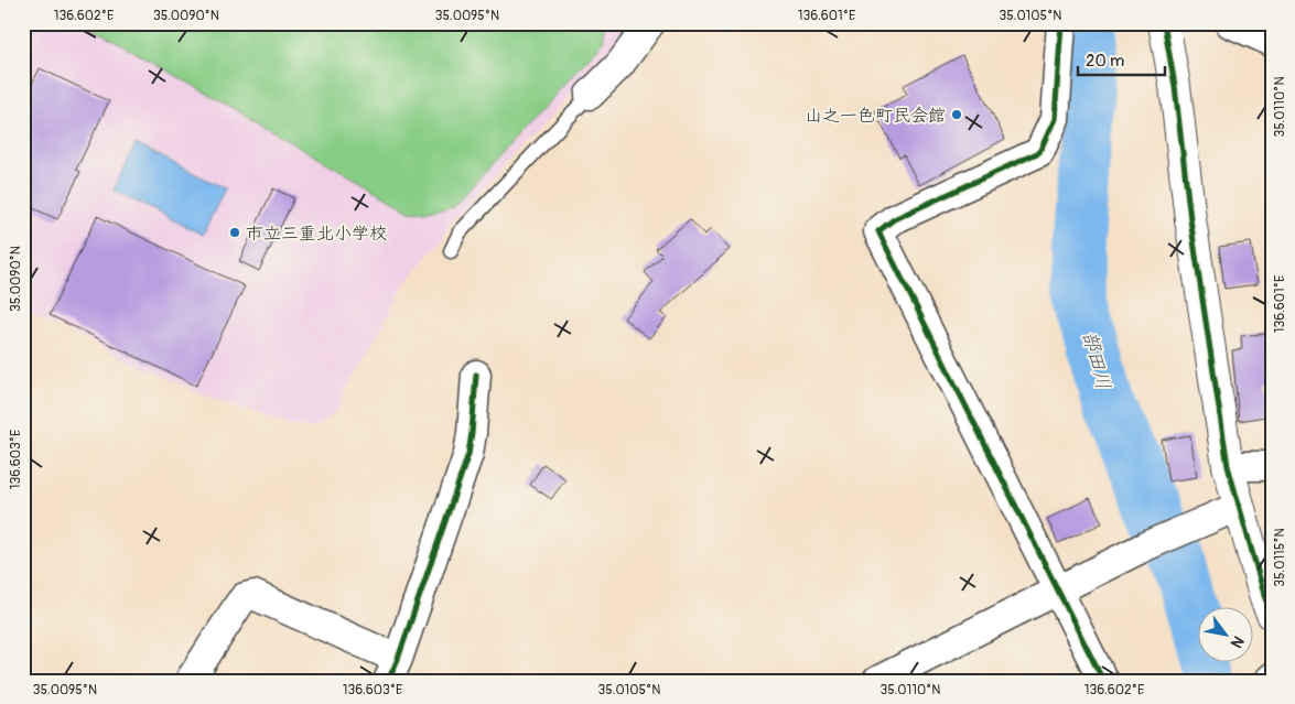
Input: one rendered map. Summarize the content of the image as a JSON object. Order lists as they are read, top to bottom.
{
  "water": ["部田川"],
  "places": ["山之一色町民会館", "市立三重北小学校"],
  "scale_bar": "20 m",
  "north": "bottom right",
  "coordinates": [
    "136.602°E",
    "35.0090°N",
    "35.0095°N",
    "136.601°E",
    "35.0105°N",
    "35.0110°N",
    "136.603°E",
    "35.0115°N"
  ]
}
